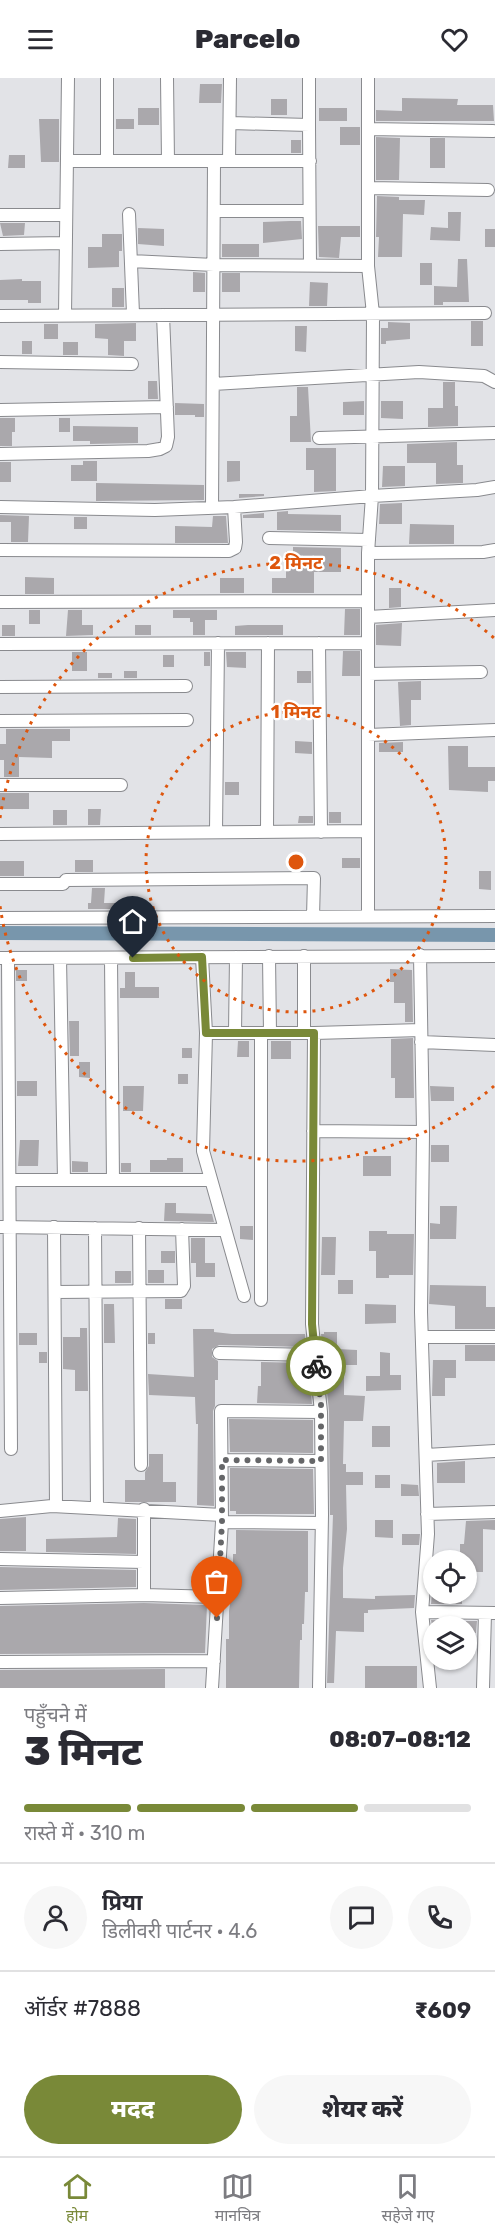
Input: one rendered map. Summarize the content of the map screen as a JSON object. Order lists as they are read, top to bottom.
{
  "page": {
    "header": "Parcelo",
    "heading": ["3 मिनट", "पहुँचने में", "08:07–08:12"],
    "panel": [
      "प्रिया",
      "डिलीवरी पार्टनर · 4.6",
      "ऑर्डर #7888",
      "₹609"
    ],
    "bar": "रास्ते में · 310 m",
    "buttons": ["मदद", "शेयर करें"],
    "tabs": ["होम", "मानचित्र", "सहेजे गए"]
  },
  "rings": ["2 मिनट", "1 मिनट"]
}
